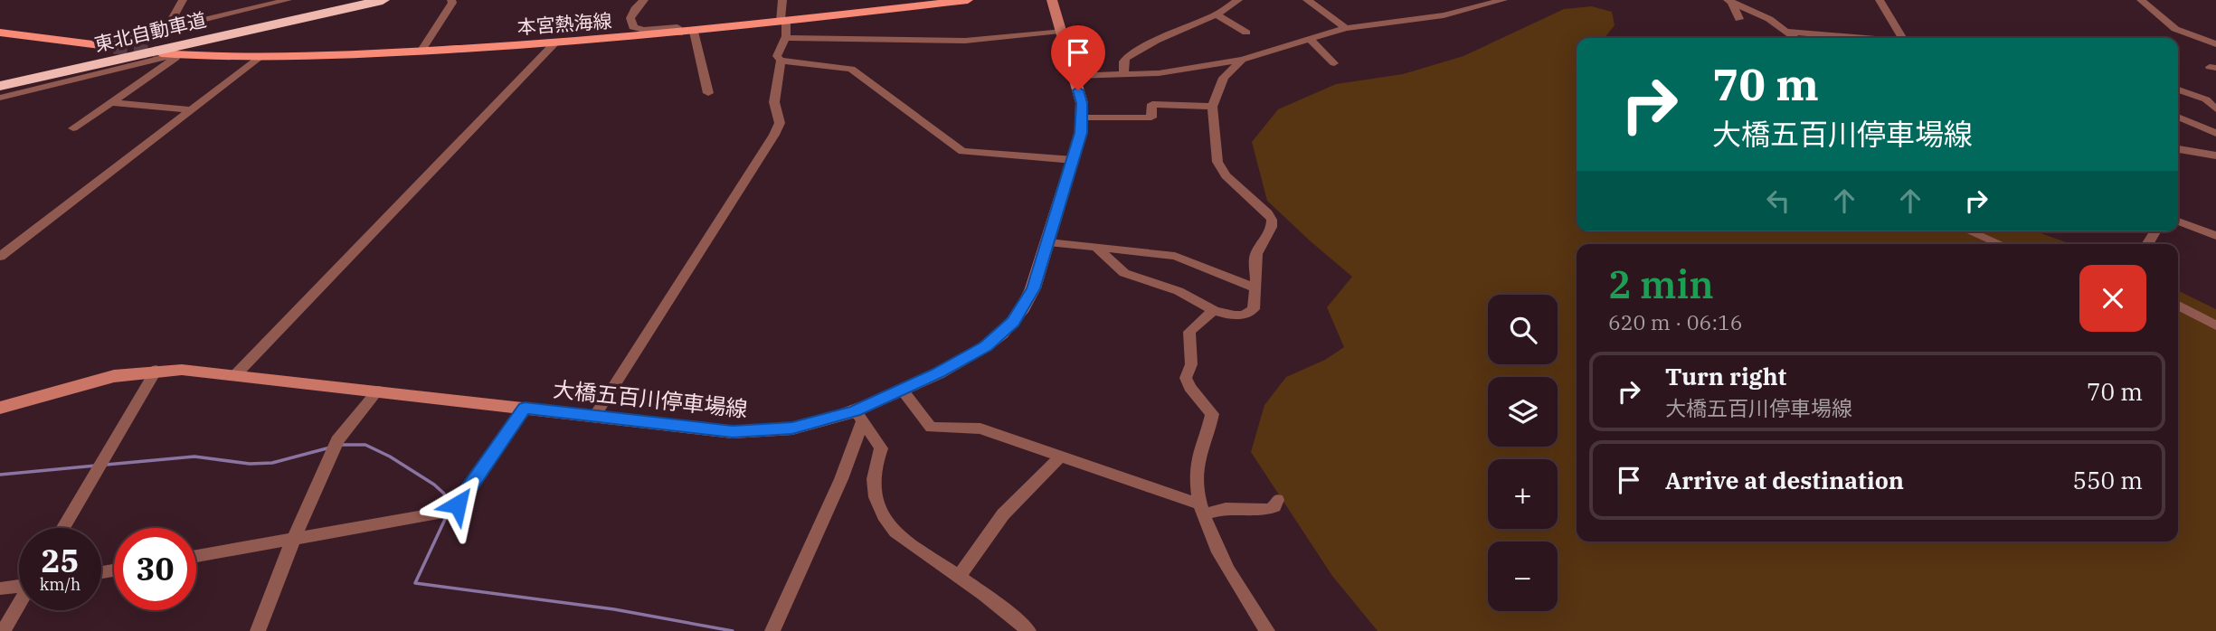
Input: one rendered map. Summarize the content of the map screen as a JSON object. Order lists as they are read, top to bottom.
{
  "streets": {
    "highway": ["東北自動車道"],
    "main road": ["本宮熱海線", "大橋五百川停車場線"]
  },
  "page": {
    "turn": ["70 m", "大橋五百川停車場線"],
    "heading": ["2 min", "620 m · 06:16"],
    "map_buttons": ["+", "−"],
    "list": [
      {
        "name": "Turn right",
        "note": "大橋五百川停車場線",
        "value": "70 m"
      },
      {
        "name": "Arrive at destination",
        "value": "550 m"
      }
    ],
    "speed": "25 km/h",
    "limit": "30"
  }
}
